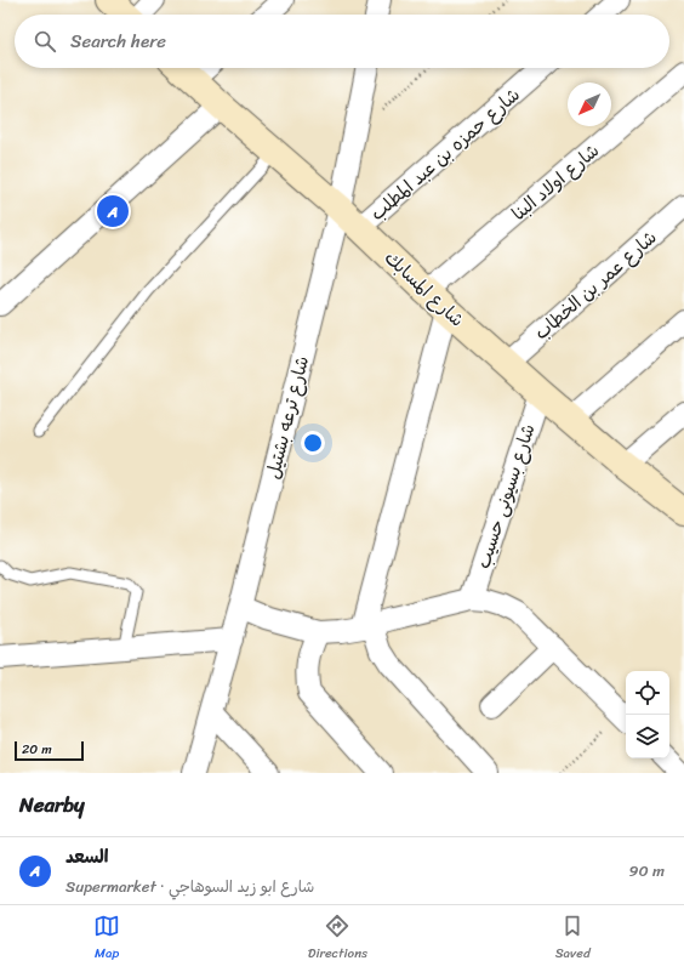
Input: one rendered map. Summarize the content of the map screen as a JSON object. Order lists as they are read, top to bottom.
{
  "streets": {
    "street": [
      "شارع حمزه بن عبد المطلب",
      "شارع اولاد البنا",
      "شارع عمر بن الخطاب",
      "شارع المسابك",
      "شارع ترعه بشتيل",
      "شارع بسيونى حسيب"
    ]
  },
  "crossings": [
    ["شارع حمزه بن عبد المطلب", "شارع المسابك"],
    ["شارع اولاد البنا", "شارع المسابك"],
    ["شارع عمر بن الخطاب", "شارع المسابك"],
    ["شارع المسابك", "شارع ترعه بشتيل"],
    ["شارع المسابك", "شارع بسيونى حسيب"]
  ],
  "scale_bar": "20 m",
  "north": "bottom left",
  "page": {
    "search": "Search here",
    "pins": "A",
    "scale": "20 m",
    "heading": "Nearby",
    "list": [
      {
        "mark": "A",
        "name": "السعد",
        "note": "Supermarket · شارع ابو زيد السوهاجي",
        "value": "90 m"
      }
    ],
    "nav": ["Map", "Directions", "Saved"]
  }
}
